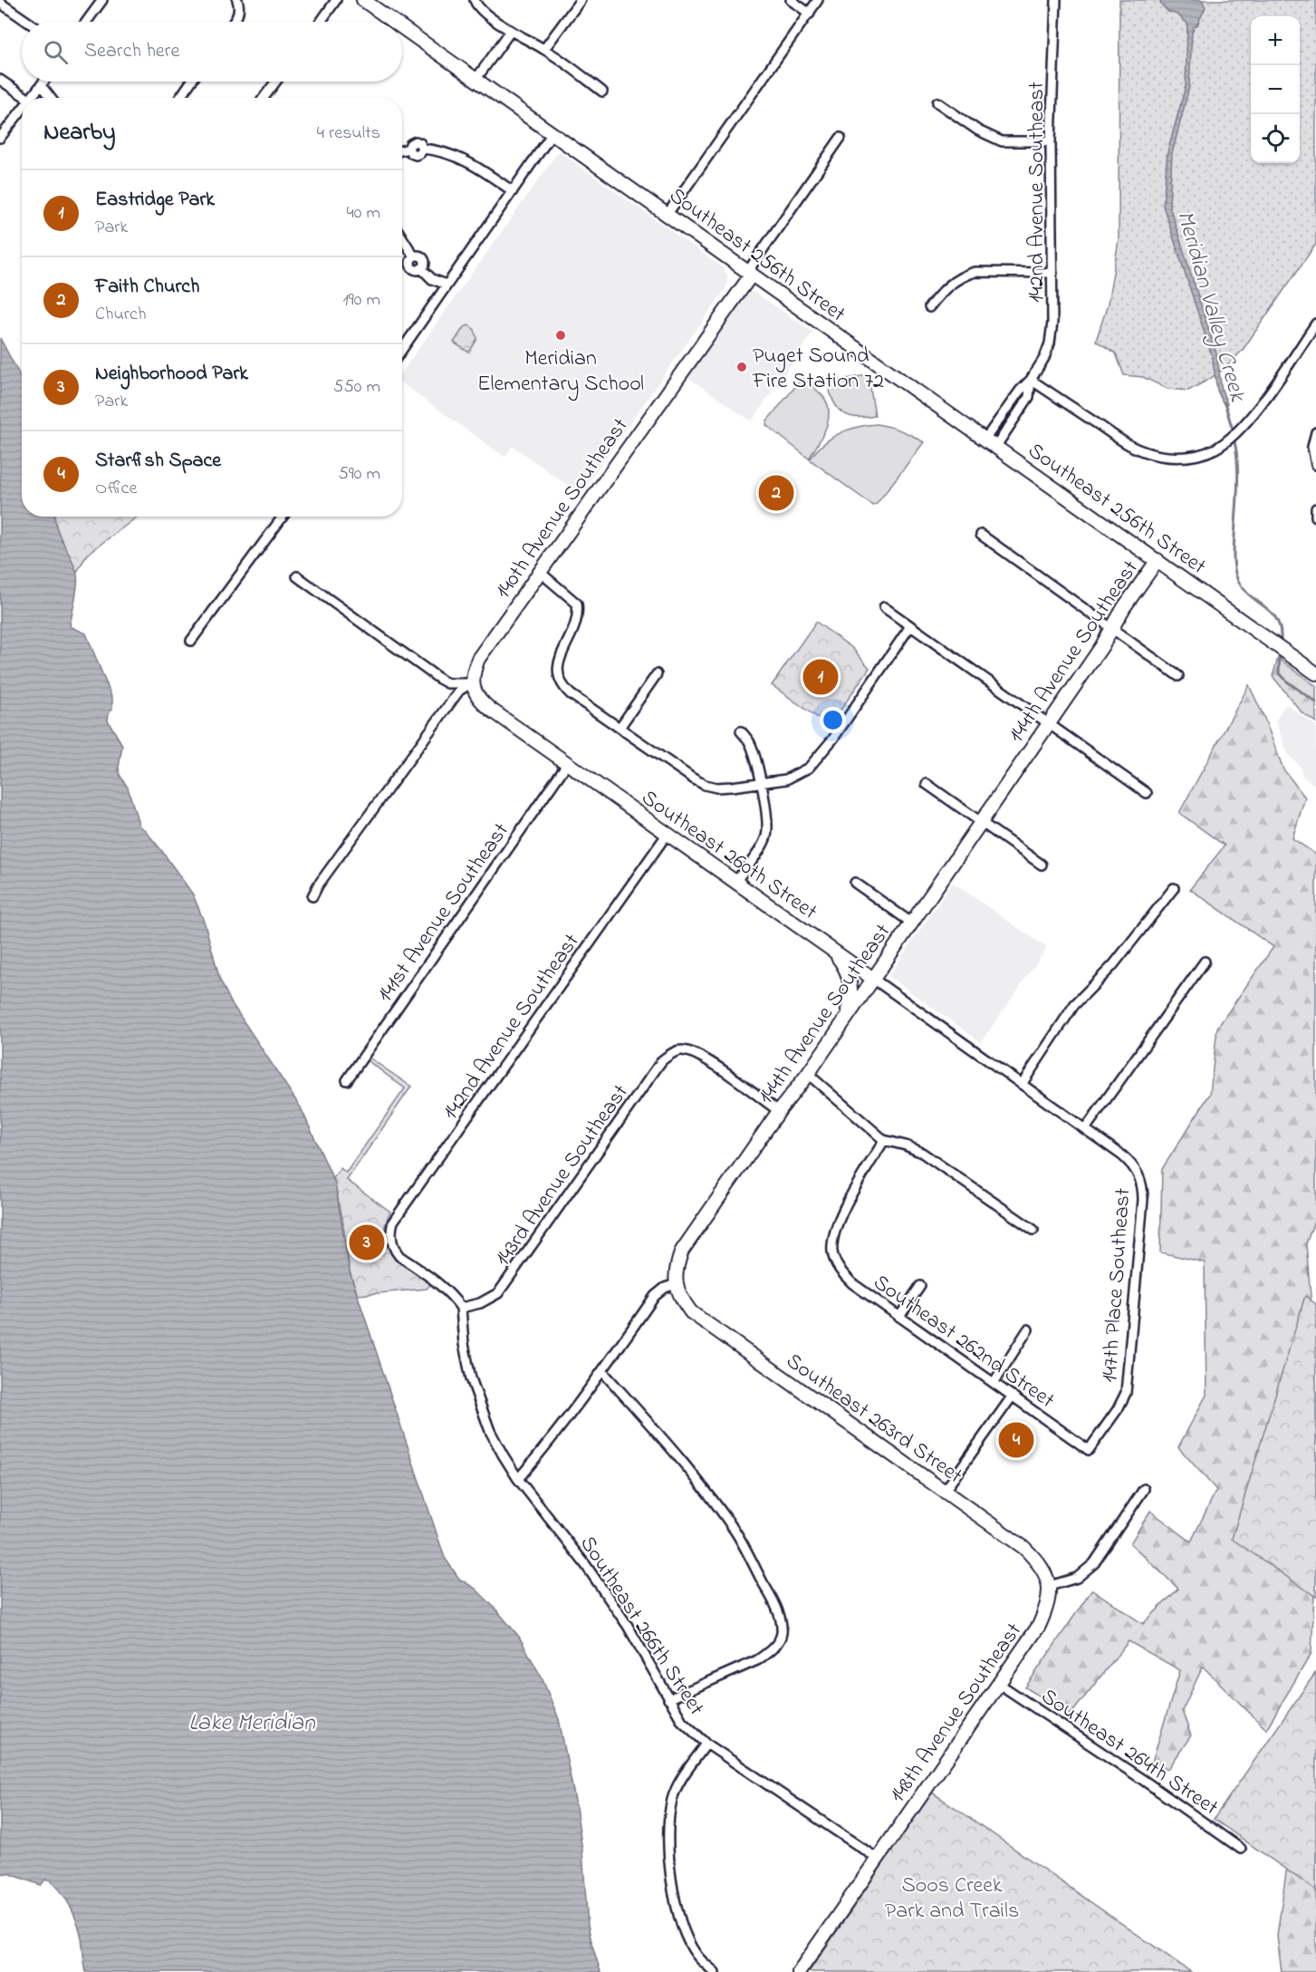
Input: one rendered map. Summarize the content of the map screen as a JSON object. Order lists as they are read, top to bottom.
{
  "streets": {
    "street": [
      "142nd Avenue Southeast",
      "Southeast 256th Street",
      "140th Avenue Southeast",
      "144th Avenue Southeast",
      "Southeast 260th Street",
      "141st Avenue Southeast",
      "143rd Avenue Southeast",
      "147th Place Southeast",
      "Southeast 262nd Street",
      "Southeast 263rd Street",
      "Southeast 266th Street",
      "148th Avenue Southeast",
      "Southeast 264th Street"
    ]
  },
  "crossings": [
    ["142nd Avenue Southeast", "Southeast 256th Street"],
    ["142nd Avenue Southeast", "Southeast 260th Street"],
    ["142nd Avenue Southeast", "143rd Avenue Southeast"],
    ["142nd Avenue Southeast", "Southeast 266th Street"],
    ["Southeast 256th Street", "140th Avenue Southeast"],
    ["Southeast 256th Street", "144th Avenue Southeast"],
    ["140th Avenue Southeast", "Southeast 260th Street"],
    ["144th Avenue Southeast", "Southeast 260th Street"],
    ["144th Avenue Southeast", "143rd Avenue Southeast"],
    ["144th Avenue Southeast", "Southeast 263rd Street"],
    ["Southeast 260th Street", "141st Avenue Southeast"],
    ["Southeast 260th Street", "147th Place Southeast"],
    ["143rd Avenue Southeast", "Southeast 266th Street"],
    ["147th Place Southeast", "Southeast 262nd Street"],
    ["Southeast 263rd Street", "148th Avenue Southeast"],
    ["Southeast 266th Street", "148th Avenue Southeast"],
    ["148th Avenue Southeast", "Southeast 264th Street"]
  ],
  "water": ["Meridian Valley Creek", "Lake Meridian"],
  "parks": ["Soos Creek Park and Trails"],
  "places": ["Meridian Elementary School", "Puget Sound Fire Station 72"],
  "page": {
    "map_buttons": ["+", "−"],
    "search": "Search here",
    "heading": ["Nearby", "4 results"],
    "list": [
      {
        "mark": "1",
        "name": "Eastridge Park",
        "note": "Park",
        "value": "40 m"
      },
      {
        "mark": "2",
        "name": "Faith Church",
        "note": "Church",
        "value": "190 m"
      },
      {
        "mark": "3",
        "name": "Neighborhood Park",
        "note": "Park",
        "value": "550 m"
      },
      {
        "mark": "4",
        "name": "Starfish Space",
        "note": "Office",
        "value": "590 m"
      }
    ],
    "pins": [
      "2",
      "1",
      "3",
      "4"
    ]
  }
}
